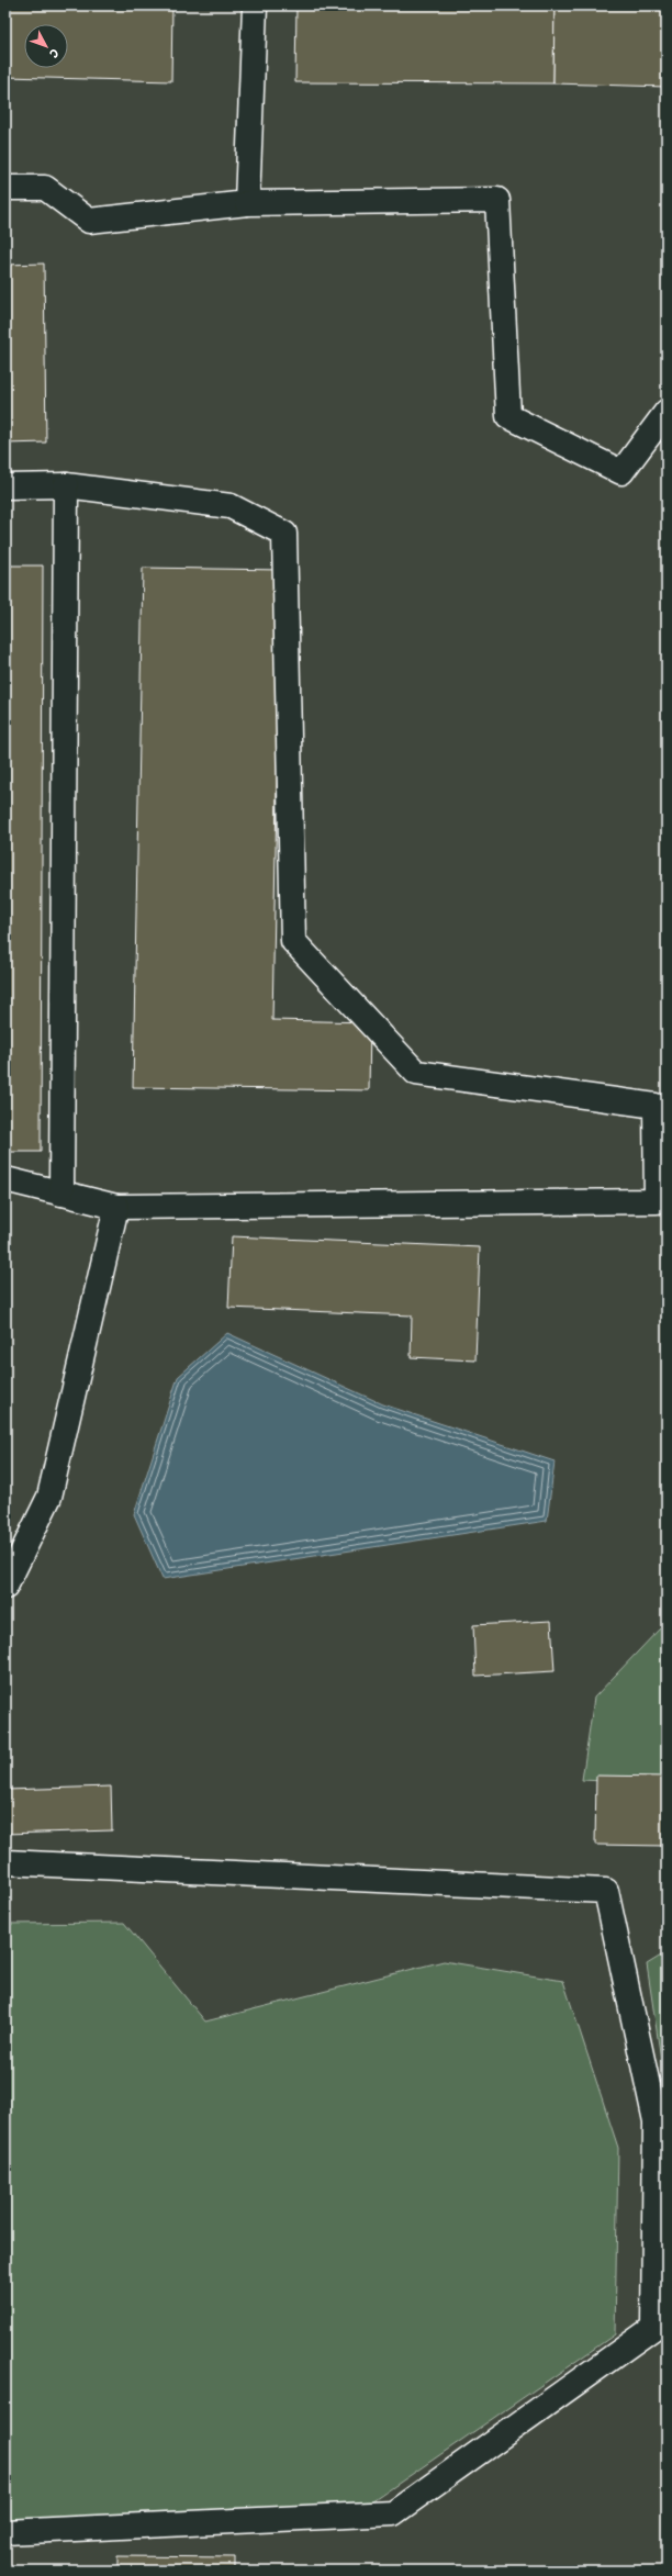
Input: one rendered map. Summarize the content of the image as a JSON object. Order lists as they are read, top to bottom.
{
  "north": "bottom right"
}
